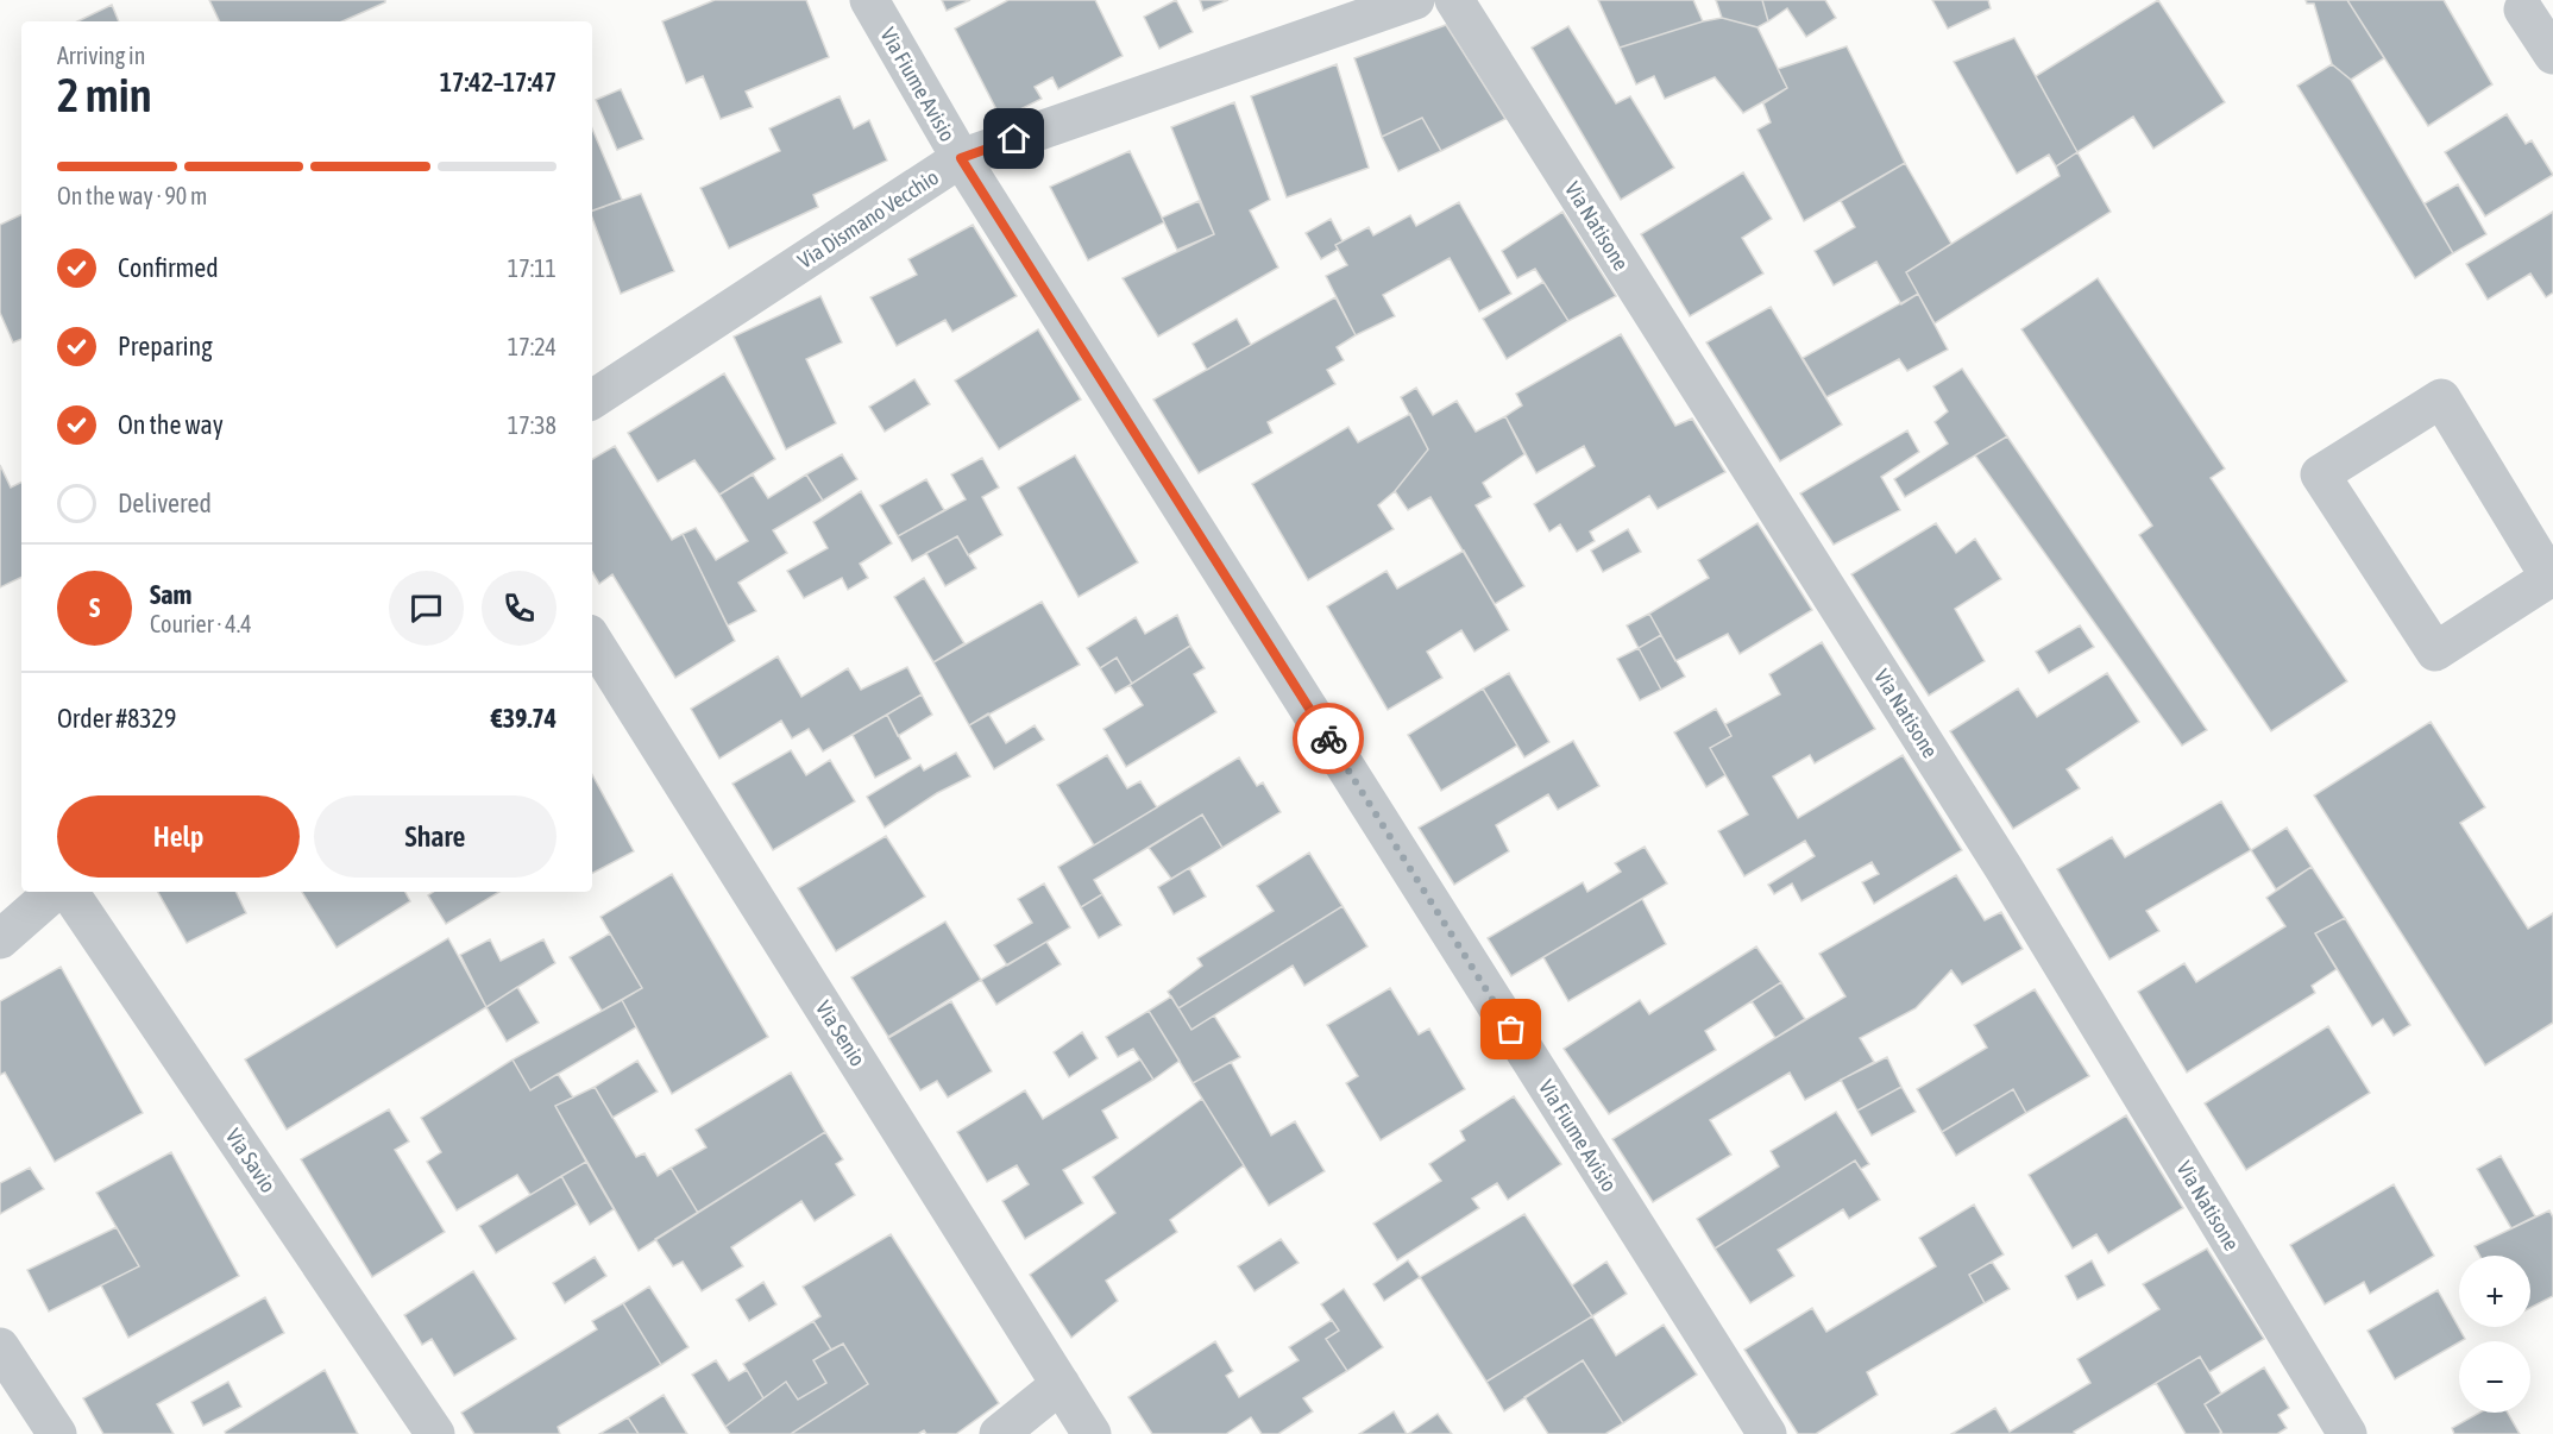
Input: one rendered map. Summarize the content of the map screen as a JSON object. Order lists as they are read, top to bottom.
{
  "streets": {
    "street": [
      "Via Fiume Avisio",
      "Via Dismano Vecchio",
      "Via Natisone",
      "Via Senio",
      "Via Savio"
    ]
  },
  "crossings": [
    ["Via Fiume Avisio", "Via Dismano Vecchio"]
  ],
  "page": {
    "heading": ["2 min", "Arriving in", "17:42–17:47"],
    "panel": [
      "Sam",
      "Courier · 4.4",
      "Order #8329",
      "€39.74"
    ],
    "bar": "On the way · 90 m",
    "list": [
      ["Confirmed", "17:11"],
      ["Preparing", "17:24"],
      ["On the way", "17:38"],
      "Delivered"
    ],
    "round": "S",
    "buttons": ["Help", "Share"],
    "map_buttons": ["+", "−"]
  }
}
